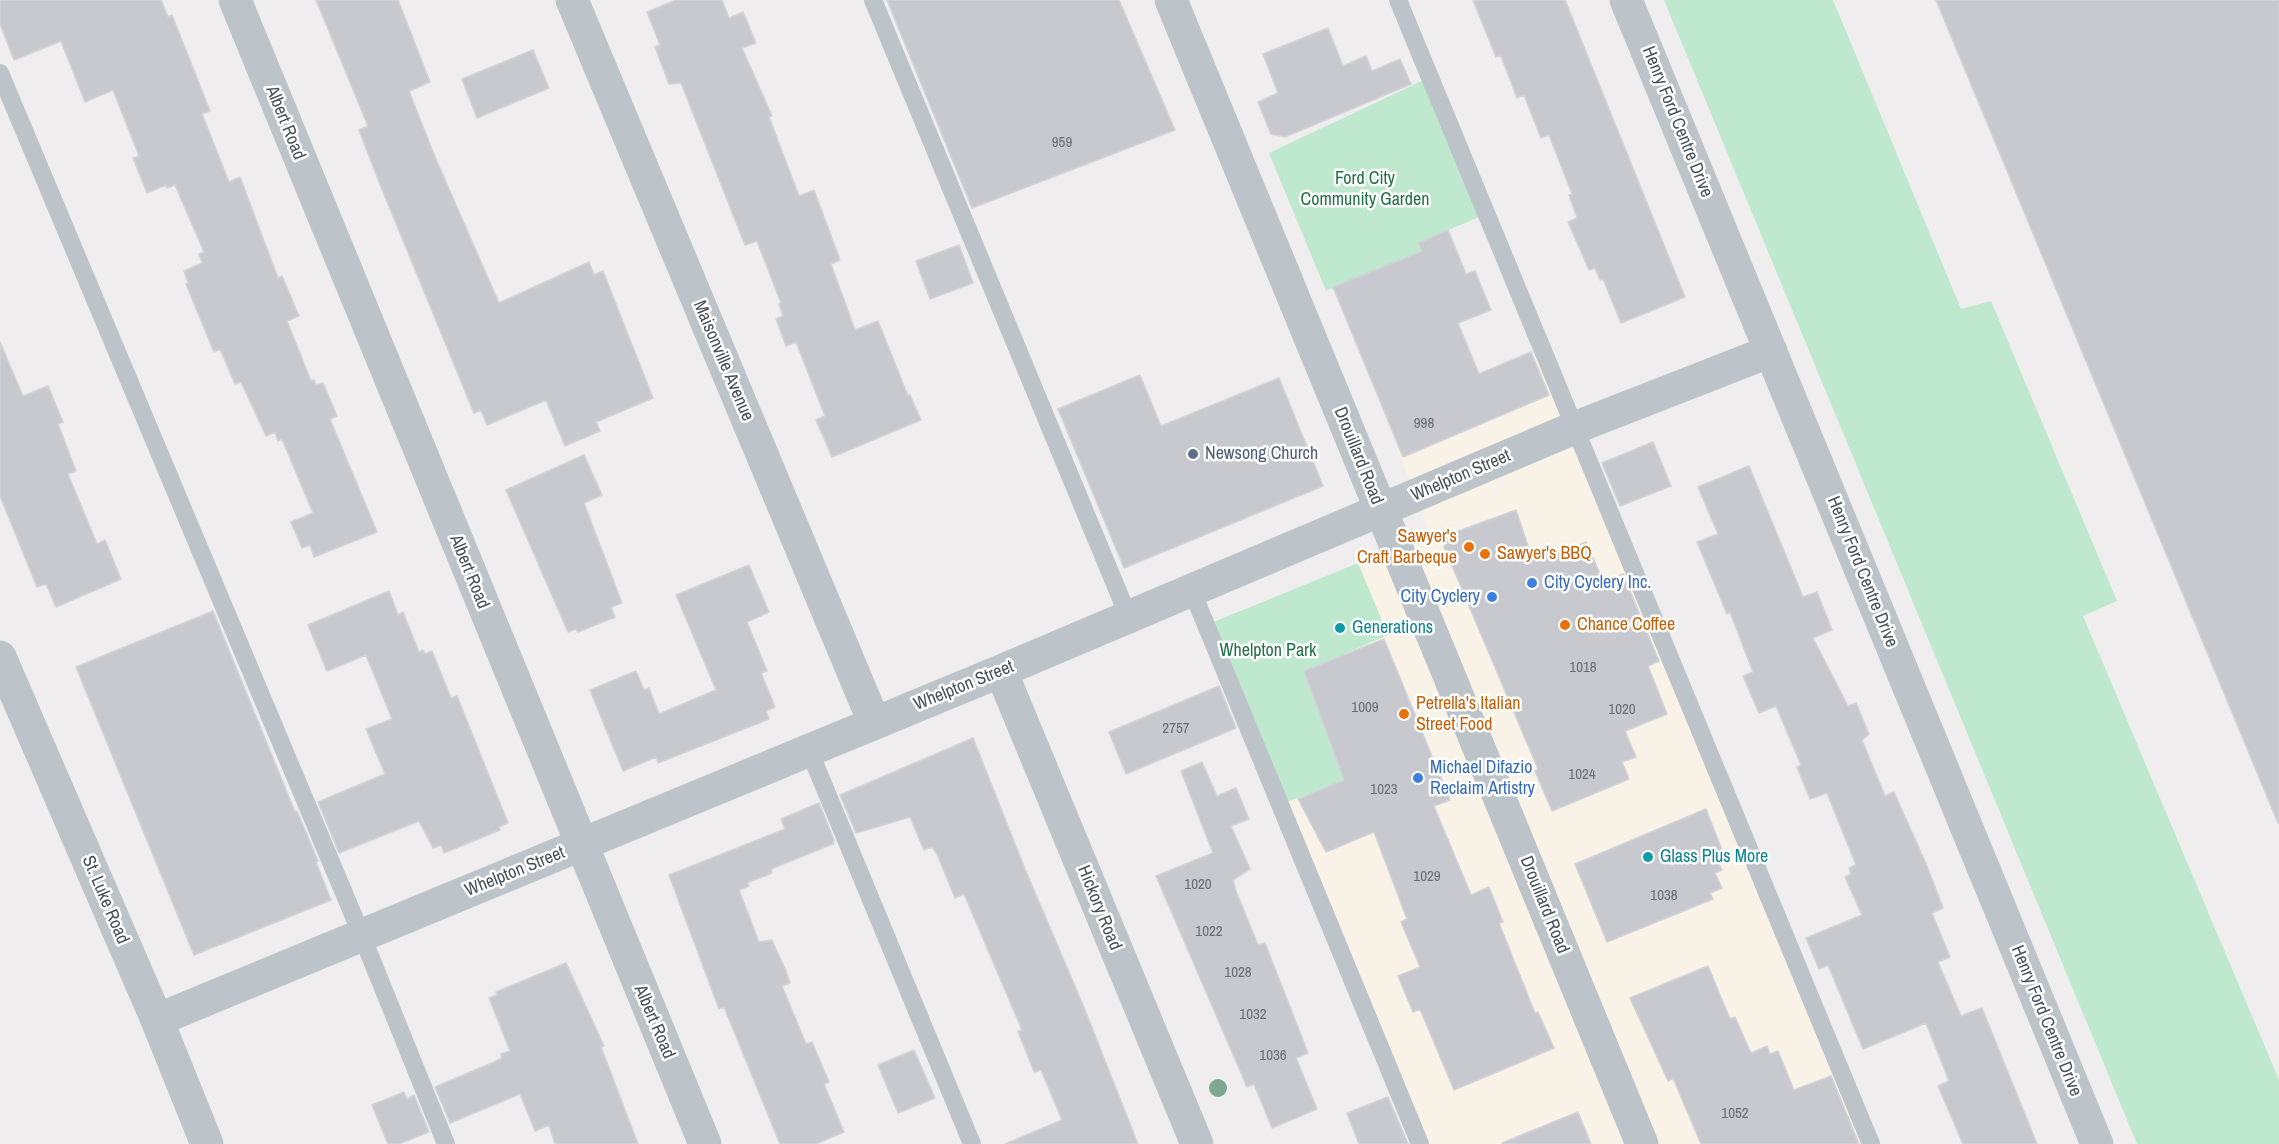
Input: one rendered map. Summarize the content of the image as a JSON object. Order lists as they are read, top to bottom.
{
  "streets": {
    "street": [
      "Henry Ford Centre Drive",
      "Albert Road",
      "Maisonville Avenue",
      "Drouillard Road",
      "Whelpton Street",
      "St. Luke Road",
      "Hickory Road"
    ]
  },
  "crossings": [
    ["Henry Ford Centre Drive", "Whelpton Street"],
    ["Albert Road", "Whelpton Street"],
    ["Maisonville Avenue", "Whelpton Street"],
    ["Drouillard Road", "Whelpton Street"],
    ["Whelpton Street", "St. Luke Road"],
    ["Whelpton Street", "Hickory Road"]
  ],
  "parks": ["Ford City Community Garden", "Whelpton Park"],
  "places": [
    "Newsong Church",
    "Sawyer's Craft Barbeque",
    "Sawyer's BBQ",
    "City Cyclery Inc.",
    "City Cyclery",
    "Chance Coffee",
    "Generations",
    "Petrella's Italian Street Food",
    "Michael Difazio Reclaim Artistry",
    "Glass Plus More"
  ],
  "house_numbers": [
    "959",
    "998",
    "1018",
    "1009",
    "1020",
    "2757",
    "1024",
    "1023",
    "1029",
    "1020",
    "1038",
    "1022",
    "1028",
    "1032",
    "1036",
    "1052"
  ]
}
